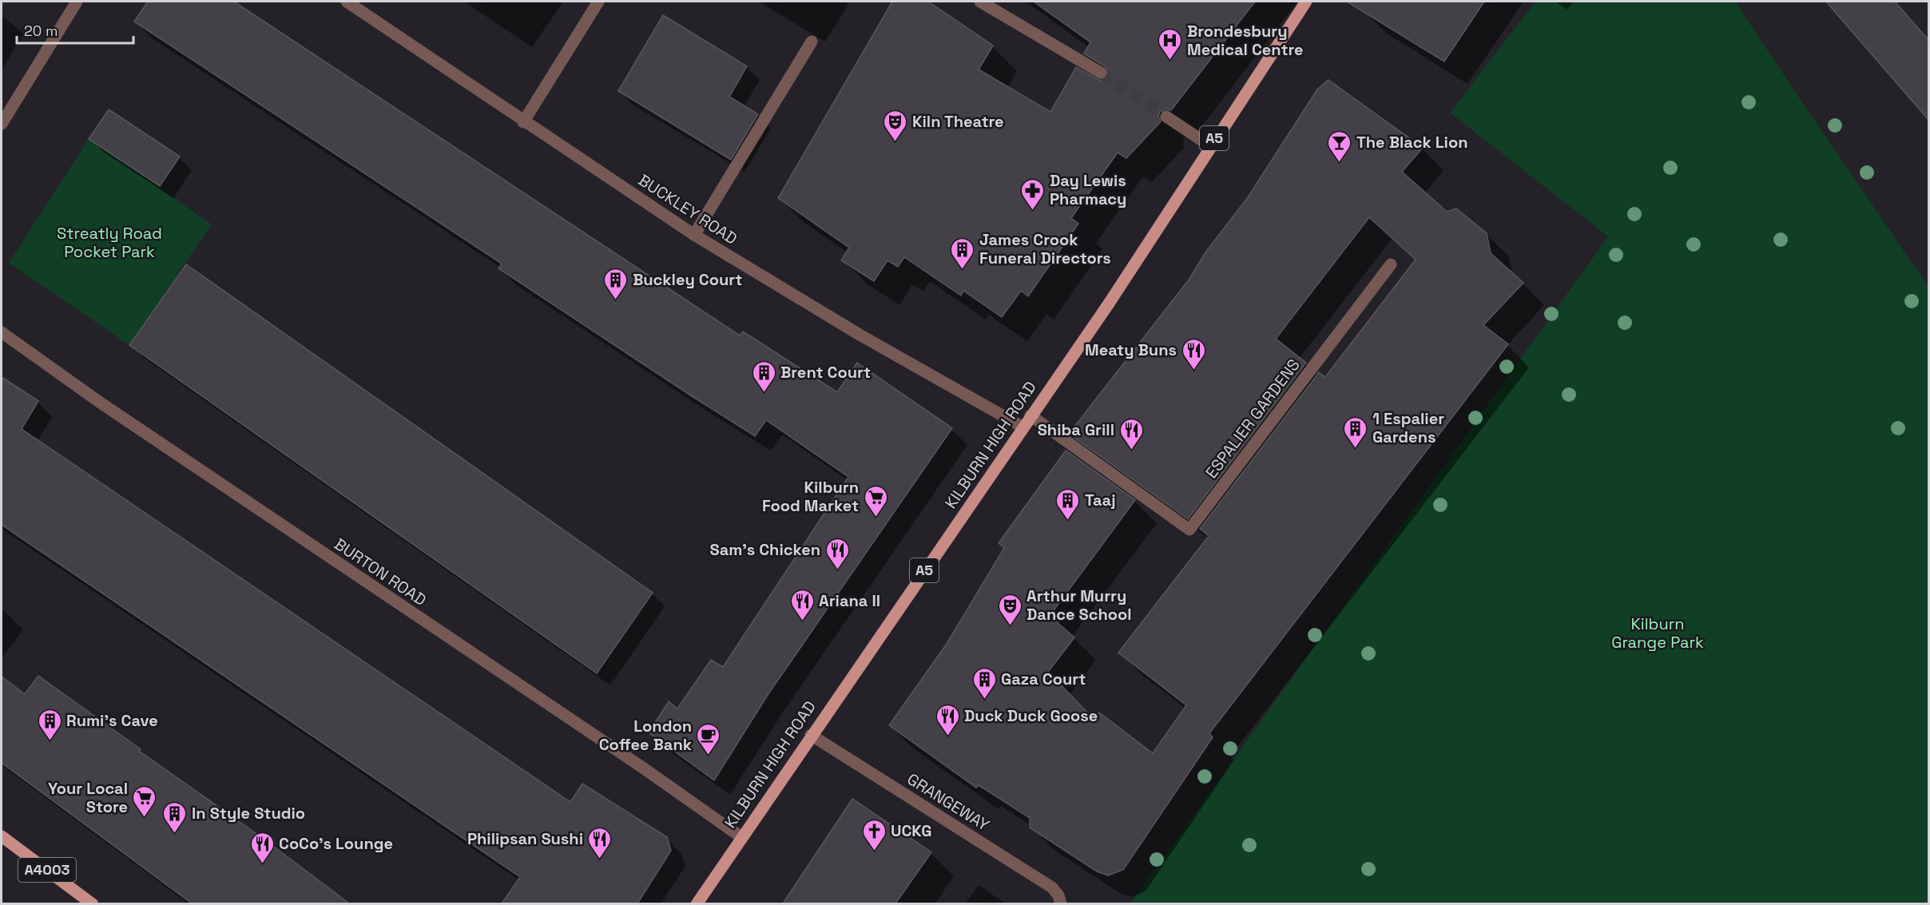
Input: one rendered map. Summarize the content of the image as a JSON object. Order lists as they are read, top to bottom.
{
  "streets": {
    "main road": ["A5", "KILBURN HIGH ROAD", "A4003"],
    "street": [
      "BUCKLEY ROAD",
      "ESPALIER GARDENS",
      "BURTON ROAD",
      "GRANGEWAY"
    ]
  },
  "crossings": [
    ["BUCKLEY ROAD", "KILBURN HIGH ROAD"],
    ["ESPALIER GARDENS", "KILBURN HIGH ROAD"],
    ["KILBURN HIGH ROAD", "BURTON ROAD"],
    ["KILBURN HIGH ROAD", "GRANGEWAY"]
  ],
  "parks": ["Streatly Road Pocket Park", "Kilburn Grange Park"],
  "places": {
    "hospital": ["Brondesbury Medical Centre"],
    "theatre": ["Kiln Theatre", "Arthur Murry Dance School"],
    "bar": ["The Black Lion"],
    "pharmacy": ["Day Lewis Pharmacy"],
    "building": [
      "James Crook Funeral Directors",
      "Buckley Court",
      "Brent Court",
      "1 Espalier Gardens",
      "Taaj",
      "Gaza Court",
      "Rumi's Cave",
      "In Style Studio"
    ],
    "restaurant": [
      "Meaty Buns",
      "Shiba Grill",
      "Sam's Chicken",
      "Ariana II",
      "Duck Duck Goose",
      "Philipsan Sushi",
      "CoCo's Lounge"
    ],
    "supermarket": ["Kilburn Food Market", "Your Local Store"],
    "cafe": ["London Coffee Bank"],
    "church": ["UCKG"]
  },
  "scale_bar": "20 m"
}
